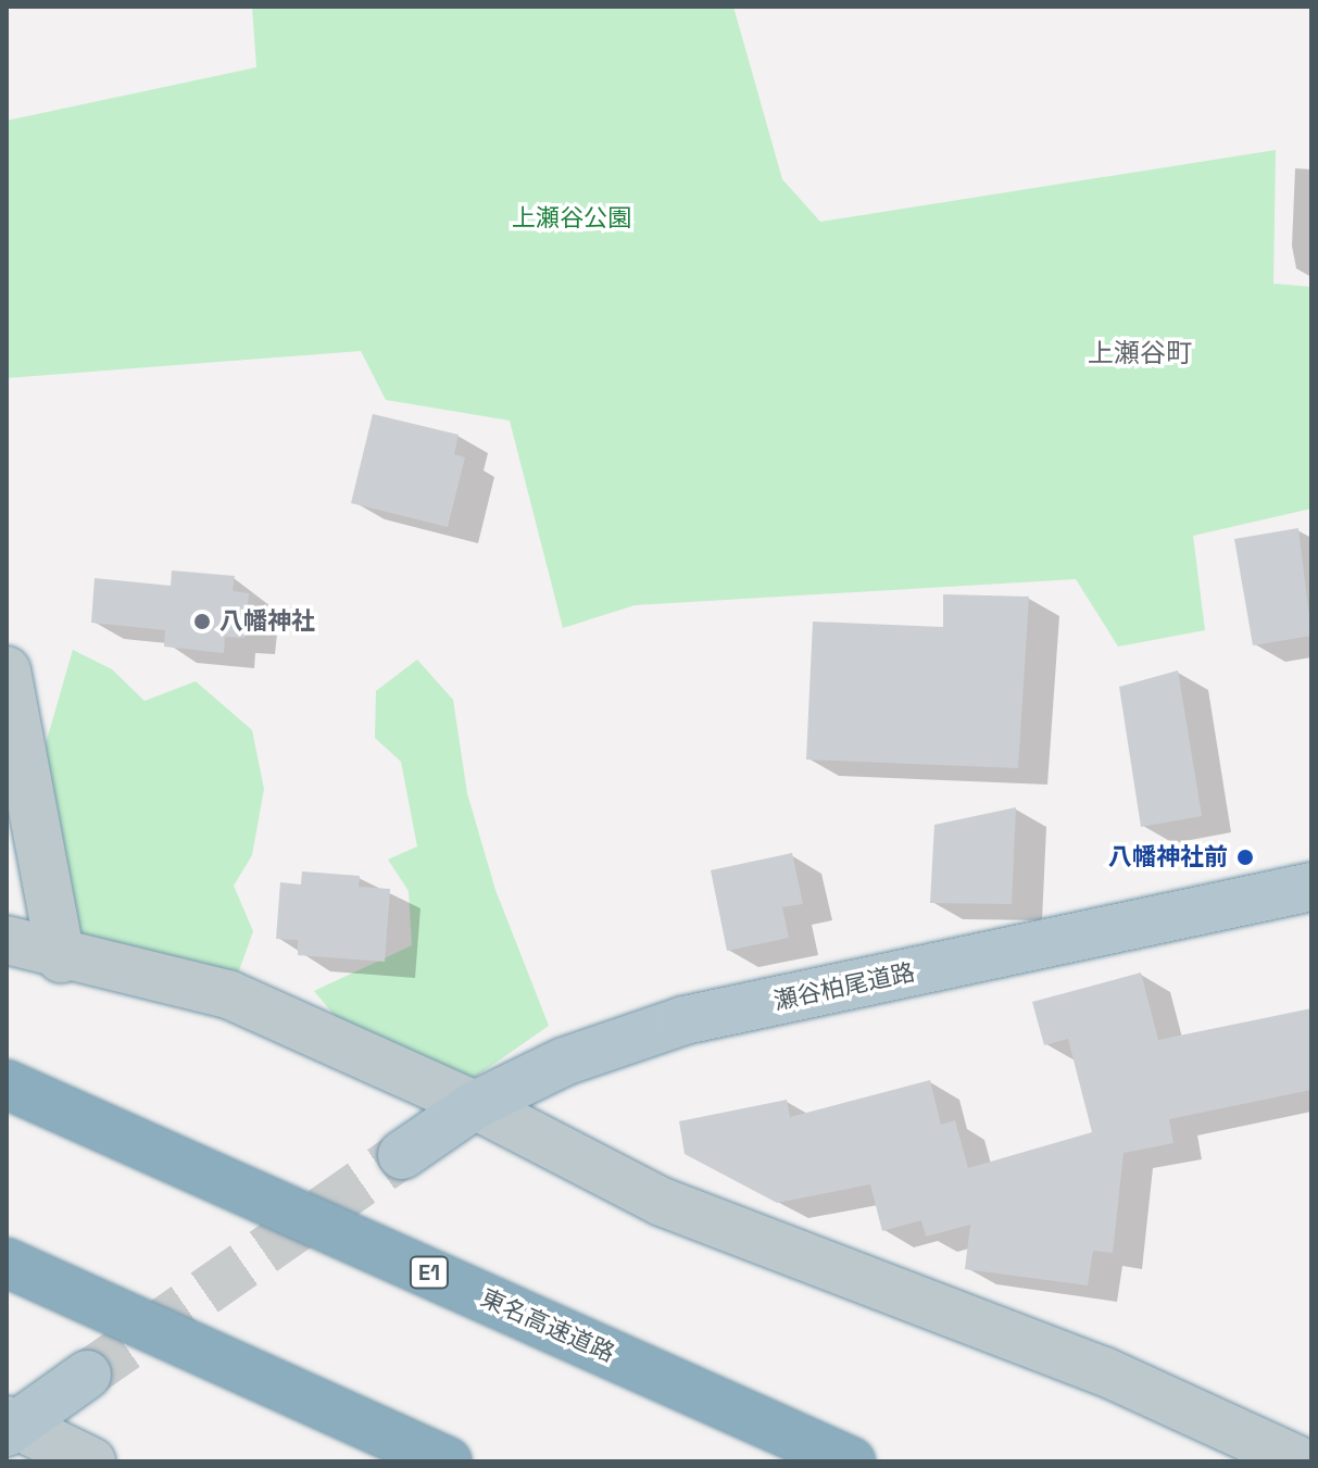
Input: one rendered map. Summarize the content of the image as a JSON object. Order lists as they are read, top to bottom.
{
  "streets": {
    "highway": ["E1", "東名高速道路"],
    "main road": ["瀬谷柏尾道路"]
  },
  "districts": ["上瀬谷町"],
  "parks": ["上瀬谷公園"],
  "places": ["八幡神社", "八幡神社前"]
}
